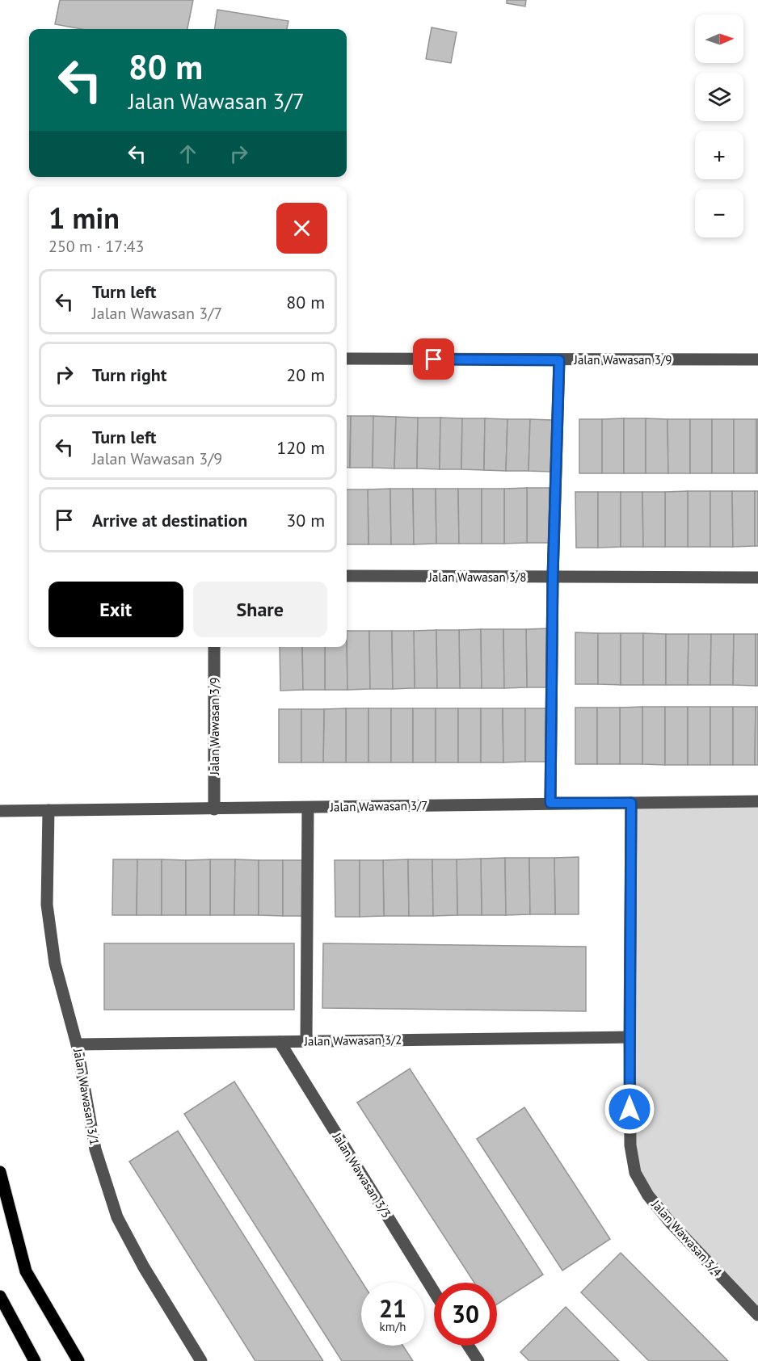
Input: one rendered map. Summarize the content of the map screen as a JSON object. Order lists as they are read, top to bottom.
{
  "streets": {
    "street": [
      "Jalan Wawasan 3/9",
      "Jalan Wawasan 3/8",
      "Jalan Wawasan 3/7",
      "Jalan Wawasan 3/2",
      "Jalan Wawasan 3/1",
      "Jalan Wawasan 3/3",
      "Jalan Wawasan 3/4"
    ]
  },
  "crossings": [
    ["Jalan Wawasan 3/9", "Jalan Wawasan 3/7"],
    ["Jalan Wawasan 3/7", "Jalan Wawasan 3/1"],
    ["Jalan Wawasan 3/7", "Jalan Wawasan 3/4"],
    ["Jalan Wawasan 3/2", "Jalan Wawasan 3/1"],
    ["Jalan Wawasan 3/2", "Jalan Wawasan 3/3"],
    ["Jalan Wawasan 3/2", "Jalan Wawasan 3/4"]
  ],
  "north": "right",
  "page": {
    "map_buttons": ["+", "−"],
    "turn": ["80 m", "Jalan Wawasan 3/7"],
    "heading": ["1 min", "250 m · 17:43"],
    "list": [
      {
        "name": "Turn left",
        "note": "Jalan Wawasan 3/7",
        "value": "80 m"
      },
      {
        "name": "Turn right",
        "value": "20 m"
      },
      {
        "name": "Turn left",
        "note": "Jalan Wawasan 3/9",
        "value": "120 m"
      },
      {
        "name": "Arrive at destination",
        "value": "30 m"
      }
    ],
    "buttons": ["Exit", "Share"],
    "speed": "21 km/h",
    "limit": "30"
  }
}
